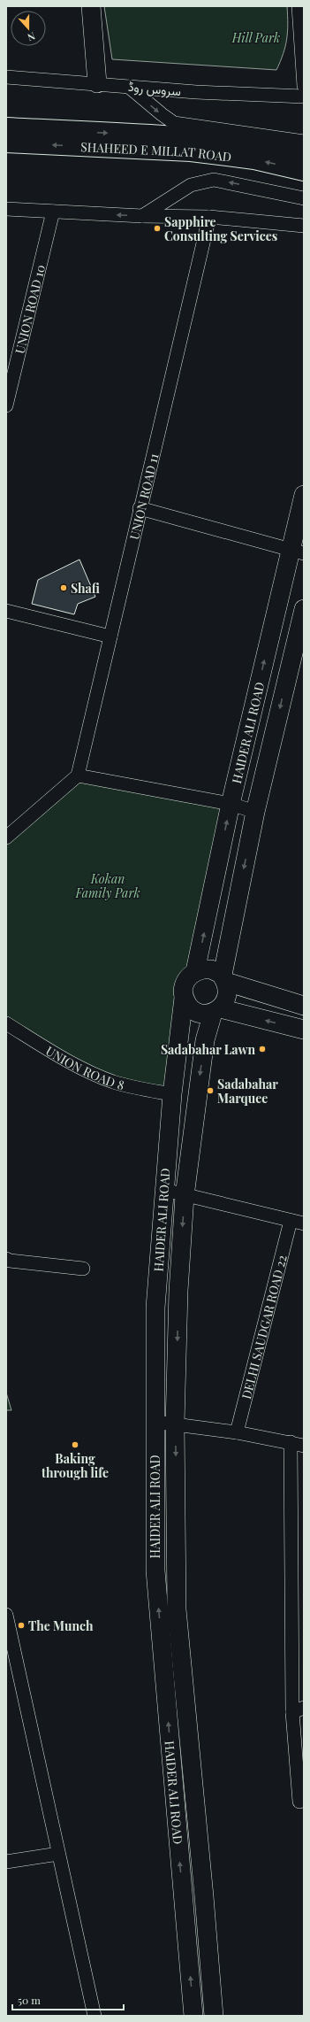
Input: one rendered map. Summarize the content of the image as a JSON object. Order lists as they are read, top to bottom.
{
  "streets": {
    "main road": ["SHAHEED E MILLAT ROAD", "HAIDER ALI ROAD"],
    "street": [
      "سروس روڈ",
      "UNION ROAD 10",
      "UNION ROAD 11",
      "UNION ROAD 8",
      "DELHI SAUDGAR ROAD 22"
    ]
  },
  "crossings": [
    ["HAIDER ALI ROAD", "UNION ROAD 8"]
  ],
  "parks": ["Hill Park", "Kokan Family Park"],
  "places": [
    "Sapphire Consulting Services",
    "Shafi",
    "Sadabahar Lawn",
    "Sadabahar Marquee",
    "Baking through life",
    "The Munch"
  ],
  "scale_bar": "50 m",
  "north": "bottom"
}
